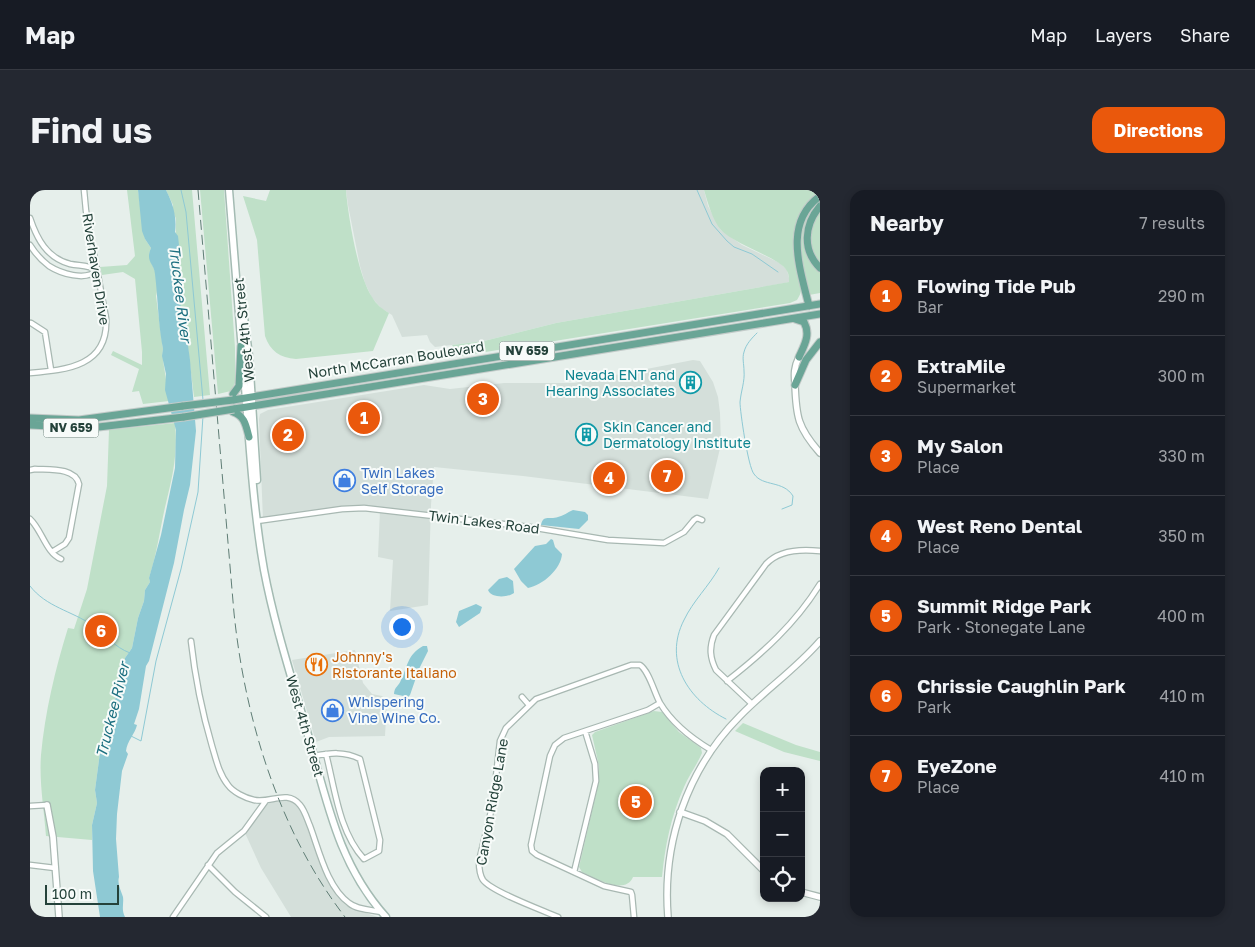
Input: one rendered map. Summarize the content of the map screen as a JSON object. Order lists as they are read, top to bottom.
{
  "streets": {
    "main road": ["West 4th Street", "NV 659", "North McCarran Boulevard"],
    "street": ["Riverhaven Drive", "Twin Lakes Road", "Canyon Ridge Lane"]
  },
  "crossings": [
    ["West 4th Street", "North McCarran Boulevard"],
    ["West 4th Street", "Twin Lakes Road"]
  ],
  "water": ["Truckee River"],
  "places": {
    "building": ["Nevada ENT and Hearing Associates", "Skin Cancer and Dermatology Institute"],
    "shop": ["Twin Lakes Self Storage", "Whispering Vine Wine Co."],
    "restaurant": ["Johnny's Ristorante Italiano"]
  },
  "scale_bar": "100 m",
  "page": {
    "header": "Map",
    "nav": ["Map", "Layers", "Share"],
    "buttons": "Directions",
    "title": "Find us",
    "heading": ["Nearby", "7 results"],
    "list": [
      {
        "mark": "1",
        "name": "Flowing Tide Pub",
        "note": "Bar",
        "value": "290 m"
      },
      {
        "mark": "2",
        "name": "ExtraMile",
        "note": "Supermarket",
        "value": "300 m"
      },
      {
        "mark": "3",
        "name": "My Salon",
        "note": "Place",
        "value": "330 m"
      },
      {
        "mark": "4",
        "name": "West Reno Dental",
        "note": "Place",
        "value": "350 m"
      },
      {
        "mark": "5",
        "name": "Summit Ridge Park",
        "note": "Park · Stonegate Lane",
        "value": "400 m"
      },
      {
        "mark": "6",
        "name": "Chrissie Caughlin Park",
        "note": "Park",
        "value": "410 m"
      },
      {
        "mark": "7",
        "name": "EyeZone",
        "note": "Place",
        "value": "410 m"
      }
    ],
    "pins": [
      "3",
      "1",
      "2",
      "7",
      "4",
      "6",
      "5"
    ],
    "map_buttons": ["+", "−"],
    "scale": "100 m"
  }
}
